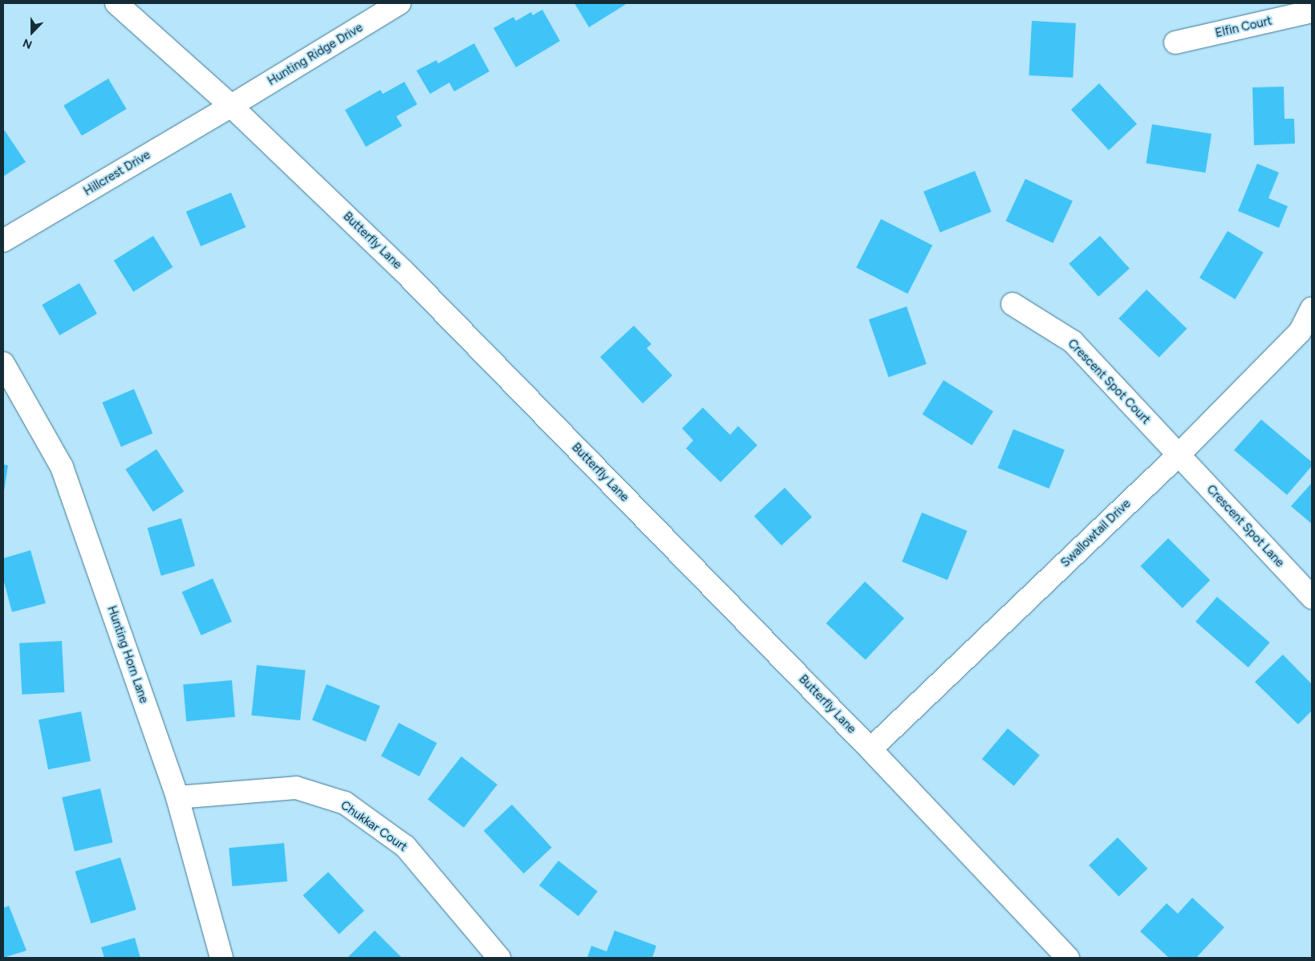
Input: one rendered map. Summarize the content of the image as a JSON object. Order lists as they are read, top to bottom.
{
  "streets": {
    "street": [
      "Elfin Court",
      "Hunting Ridge Drive",
      "Hillcrest Drive",
      "Butterfly Lane",
      "Crescent Spot Court",
      "Crescent Spot Lane",
      "Swallowtail Drive",
      "Hunting Horn Lane",
      "Chukkar Court"
    ]
  },
  "crossings": [
    ["Hunting Ridge Drive", "Hillcrest Drive"],
    ["Hunting Ridge Drive", "Butterfly Lane"],
    ["Hillcrest Drive", "Butterfly Lane"],
    ["Butterfly Lane", "Swallowtail Drive"],
    ["Crescent Spot Court", "Crescent Spot Lane"],
    ["Crescent Spot Court", "Swallowtail Drive"],
    ["Crescent Spot Lane", "Swallowtail Drive"],
    ["Hunting Horn Lane", "Chukkar Court"]
  ],
  "north": "bottom"
}
